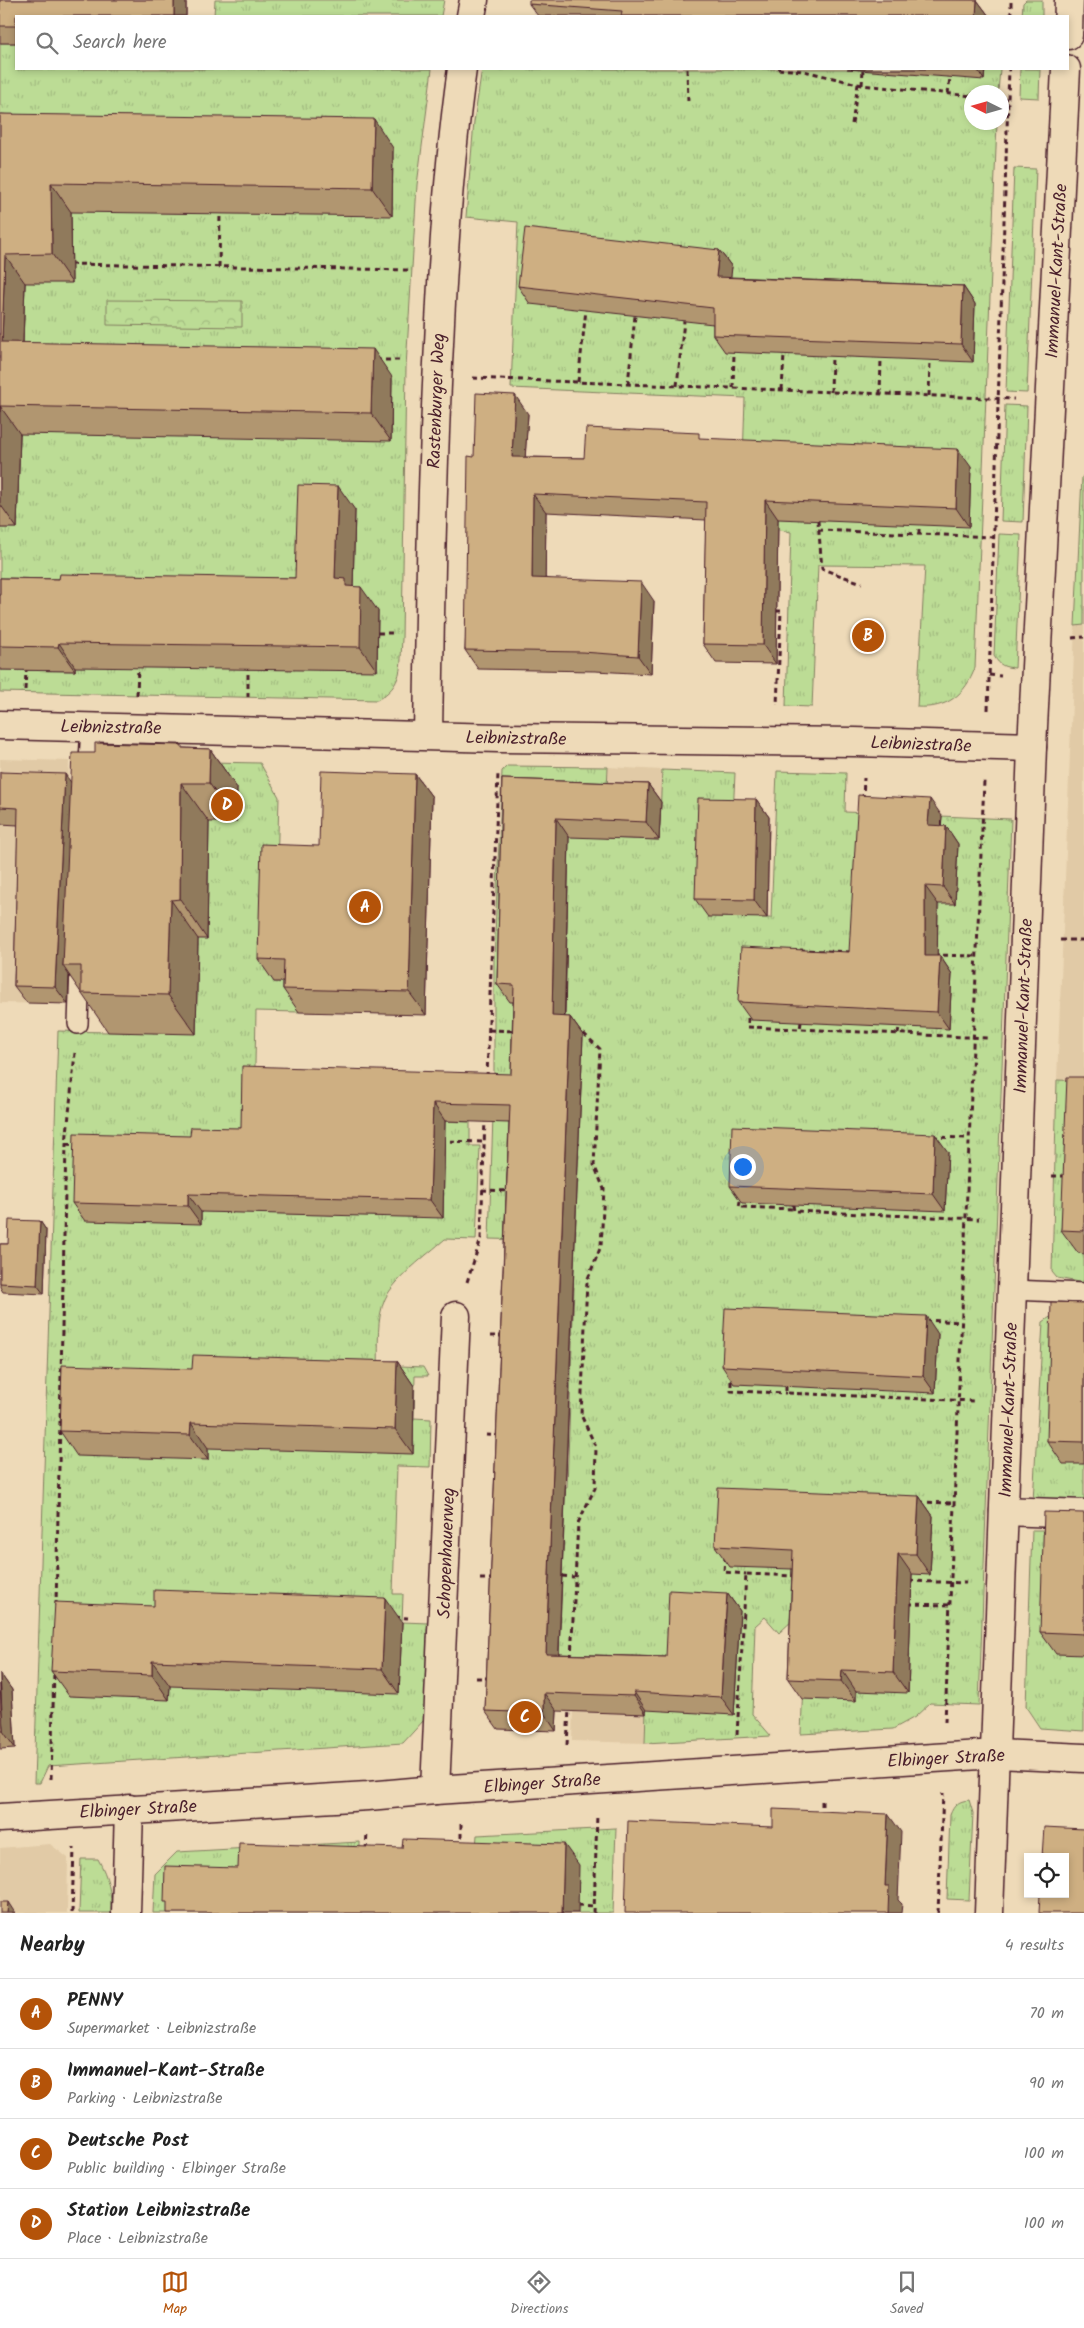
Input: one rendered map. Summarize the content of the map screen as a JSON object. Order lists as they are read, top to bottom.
{
  "streets": {
    "street": [
      "Immanuel-Kant-Straße",
      "Rastenburger Weg",
      "Leibnizstraße",
      "Schopenhauerweg",
      "Elbinger Straße"
    ]
  },
  "crossings": [
    ["Immanuel-Kant-Straße", "Leibnizstraße"],
    ["Immanuel-Kant-Straße", "Elbinger Straße"],
    ["Rastenburger Weg", "Leibnizstraße"],
    ["Schopenhauerweg", "Elbinger Straße"]
  ],
  "north": "left",
  "page": {
    "search": "Search here",
    "pins": [
      "B",
      "D",
      "A",
      "C"
    ],
    "heading": ["Nearby", "4 results"],
    "list": [
      {
        "mark": "A",
        "name": "PENNY",
        "note": "Supermarket · Leibnizstraße",
        "value": "70 m"
      },
      {
        "mark": "B",
        "name": "Immanuel-Kant-Straße",
        "note": "Parking · Leibnizstraße",
        "value": "90 m"
      },
      {
        "mark": "C",
        "name": "Deutsche Post",
        "note": "Public building · Elbinger Straße",
        "value": "100 m"
      },
      {
        "mark": "D",
        "name": "Station Leibnizstraße",
        "note": "Place · Leibnizstraße",
        "value": "100 m"
      }
    ],
    "nav": ["Map", "Directions", "Saved"]
  }
}
